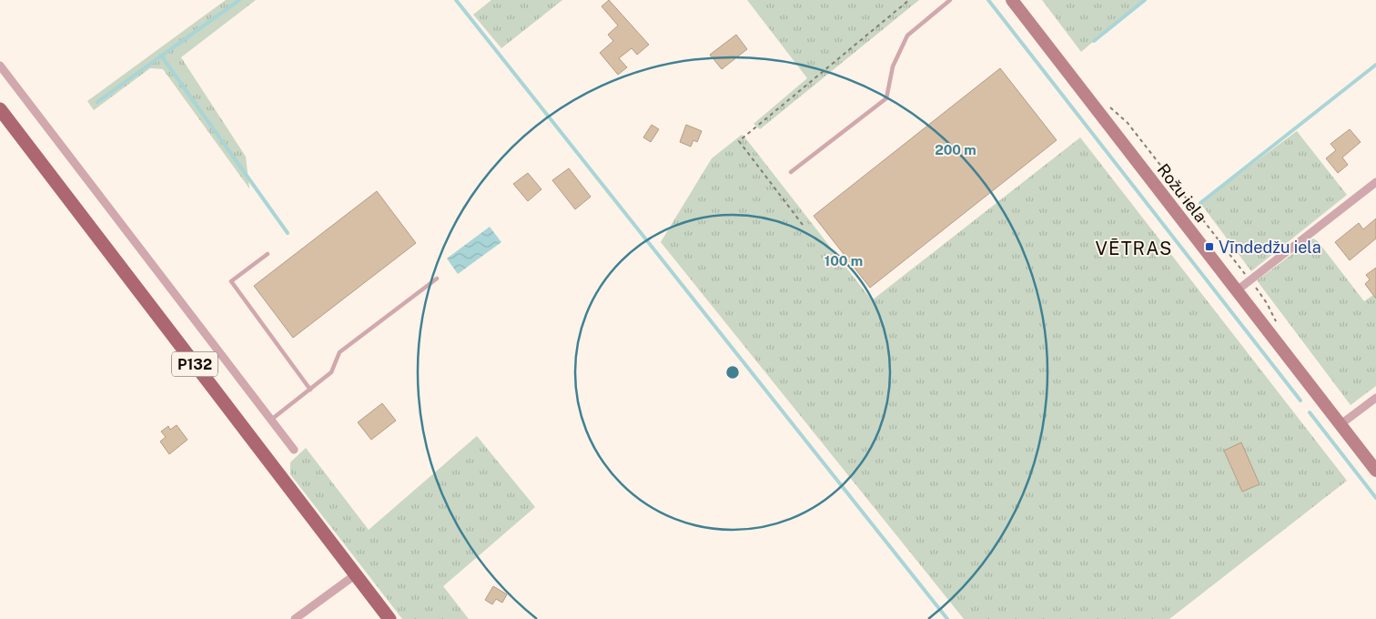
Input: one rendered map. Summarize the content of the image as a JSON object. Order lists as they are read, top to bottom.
{
  "streets": {
    "main road": ["P132"],
    "street": ["Rožu iela"]
  },
  "districts": ["VĒTRAS"],
  "places": {
    "transit": ["Vīndedžu iela"]
  },
  "rings": ["200 m", "100 m"]
}
